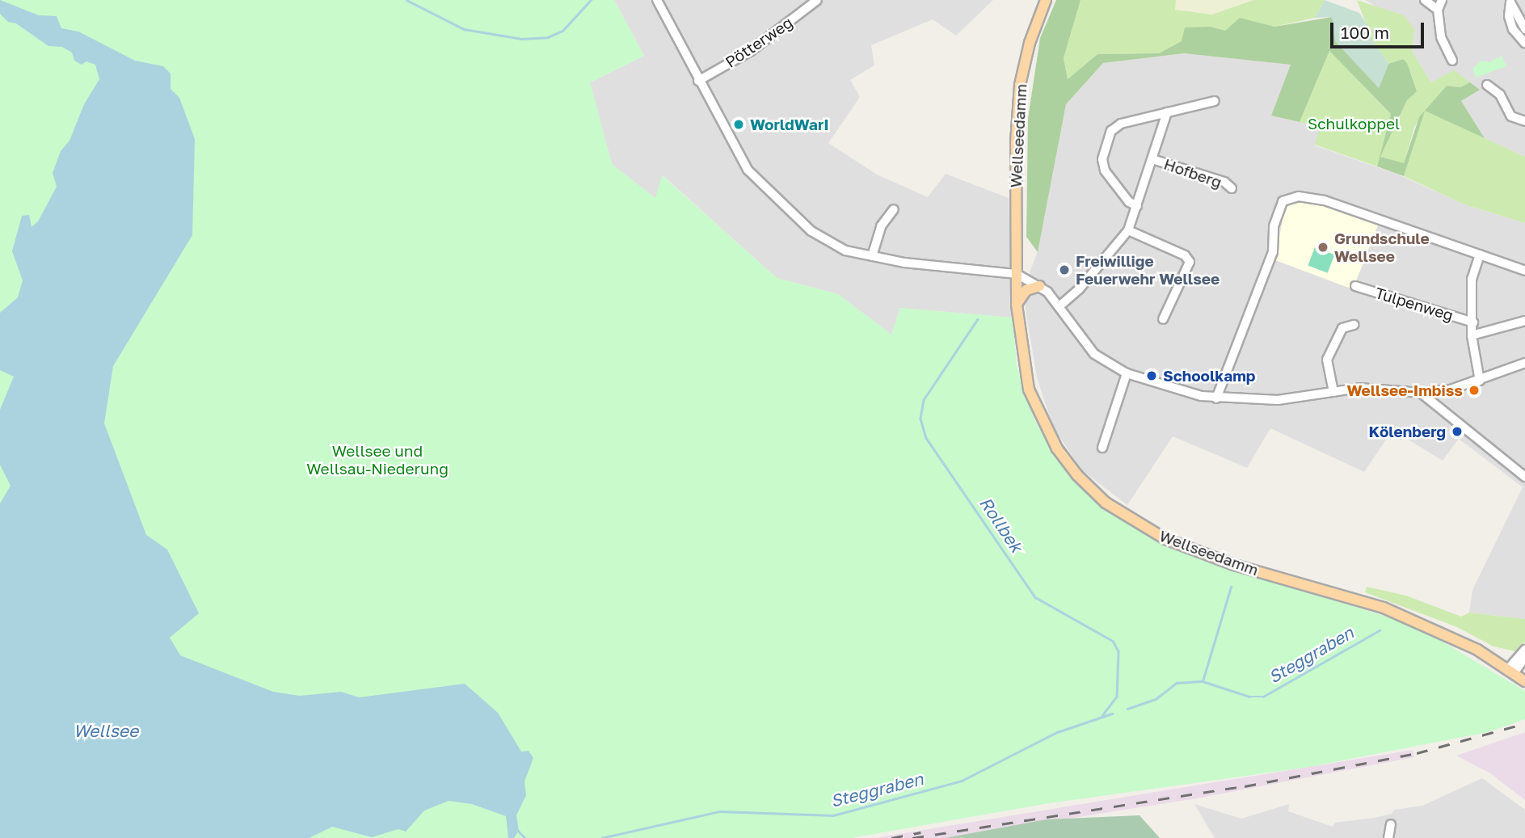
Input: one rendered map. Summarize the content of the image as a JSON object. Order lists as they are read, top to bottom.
{
  "streets": {
    "main road": ["Wellseedamm"],
    "street": ["Pötterweg", "Hofberg", "Tulpenweg"]
  },
  "water": ["Rollbek", "Steggraben", "Wellsee"],
  "parks": ["Schulkoppel", "Wellsee und Wellsau-Niederung"],
  "places": [
    "WorldWarI",
    "Grundschule Wellsee",
    "Freiwillige Feuerwehr Wellsee",
    "Schoolkamp",
    "Wellsee-Imbiss",
    "Kölenberg"
  ],
  "scale_bar": "100 m"
}
